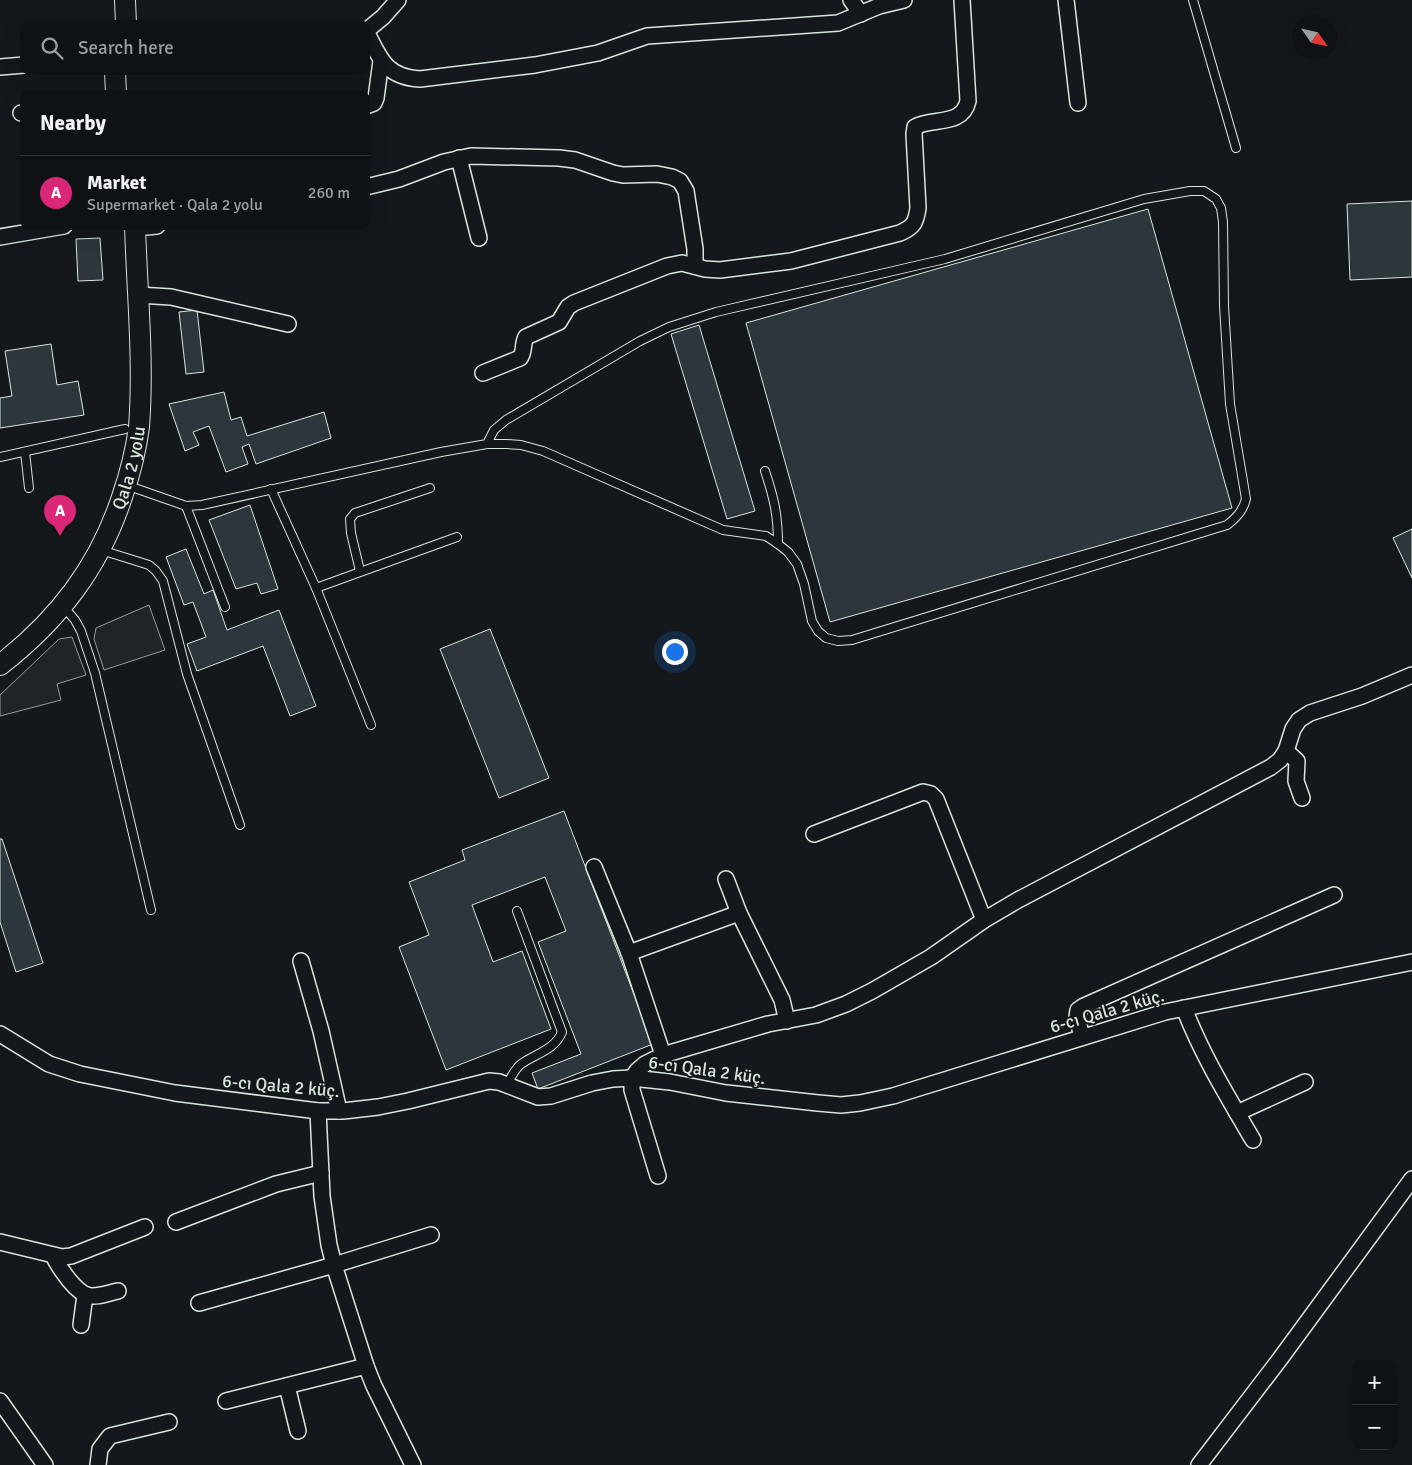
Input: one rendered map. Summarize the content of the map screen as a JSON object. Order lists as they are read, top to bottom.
{
  "streets": {
    "main road": ["Qala 2 yolu"],
    "street": ["6-cı Qala 2 küç."]
  },
  "north": "bottom right",
  "page": {
    "search": "Search here",
    "heading": "Nearby",
    "list": [
      {
        "mark": "A",
        "name": "Market",
        "note": "Supermarket · Qala 2 yolu",
        "value": "260 m"
      }
    ],
    "pins": "A",
    "map_buttons": ["+", "−"]
  }
}
